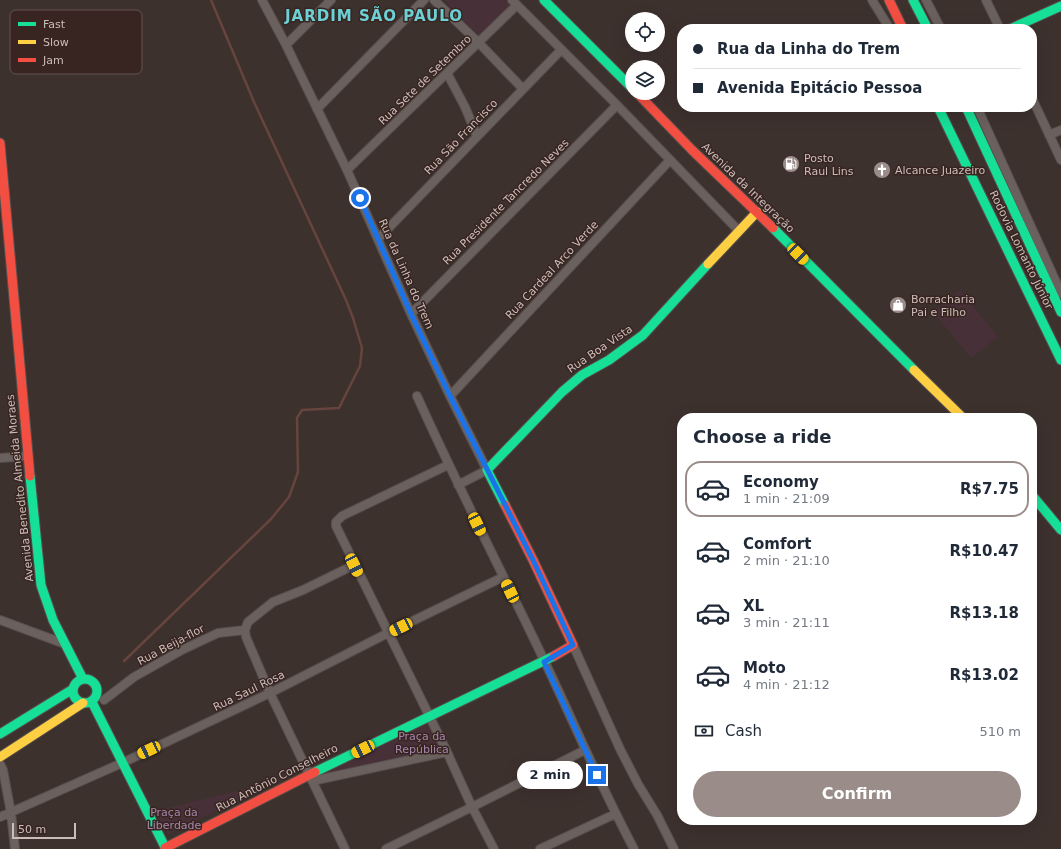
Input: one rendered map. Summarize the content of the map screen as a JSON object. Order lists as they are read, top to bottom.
{
  "streets": {
    "main road": [
      "Avenida da Integração",
      "Rodovia Lomanto Júnior",
      "Rua Boa Vista",
      "Avenida Benedito Almeida Moraes",
      "Rua Antônio Conselheiro"
    ],
    "street": [
      "Rua Sete de Setembro",
      "Rua São Francisco",
      "Rua Presidente Tancredo Neves",
      "Rua Cardeal Arco Verde",
      "Rua da Linha do Trem",
      "Rua Beija-flor",
      "Rua Saul Rosa"
    ]
  },
  "crossings": [
    ["Rua Sete de Setembro", "Rua da Linha do Trem"],
    ["Rua São Francisco", "Rua da Linha do Trem"],
    ["Avenida da Integração", "Rua Boa Vista"],
    ["Rua Presidente Tancredo Neves", "Rua da Linha do Trem"],
    ["Rua Cardeal Arco Verde", "Rua da Linha do Trem"],
    ["Rua da Linha do Trem", "Rua Boa Vista"]
  ],
  "districts": ["JARDIM SÃO PAULO"],
  "parks": ["Praça da República", "Praça da Liberdade"],
  "places": {
    "fuel station": ["Posto Raul Lins"],
    "church": ["Alcance Juazeiro"],
    "shop": ["Borracharia Pai e Filho"]
  },
  "legend": ["Fast", "Slow", "Jam"],
  "scale_bar": "50 m",
  "page": {
    "banner": ["Rua da Linha do Trem", "Avenida Epitácio Pessoa"],
    "heading": "Choose a ride",
    "list": [
      {
        "name": "Economy",
        "note": "1 min · 21:09",
        "value": "R$7.75"
      },
      {
        "name": "Comfort",
        "note": "2 min · 21:10",
        "value": "R$10.47"
      },
      {
        "name": "XL",
        "note": "3 min · 21:11",
        "value": "R$13.18"
      },
      {
        "name": "Moto",
        "note": "4 min · 21:12",
        "value": "R$13.02"
      }
    ],
    "pay": ["Cash", "510 m"],
    "bubble": "2 min",
    "buttons": "Confirm",
    "scale": "50 m"
  }
}
